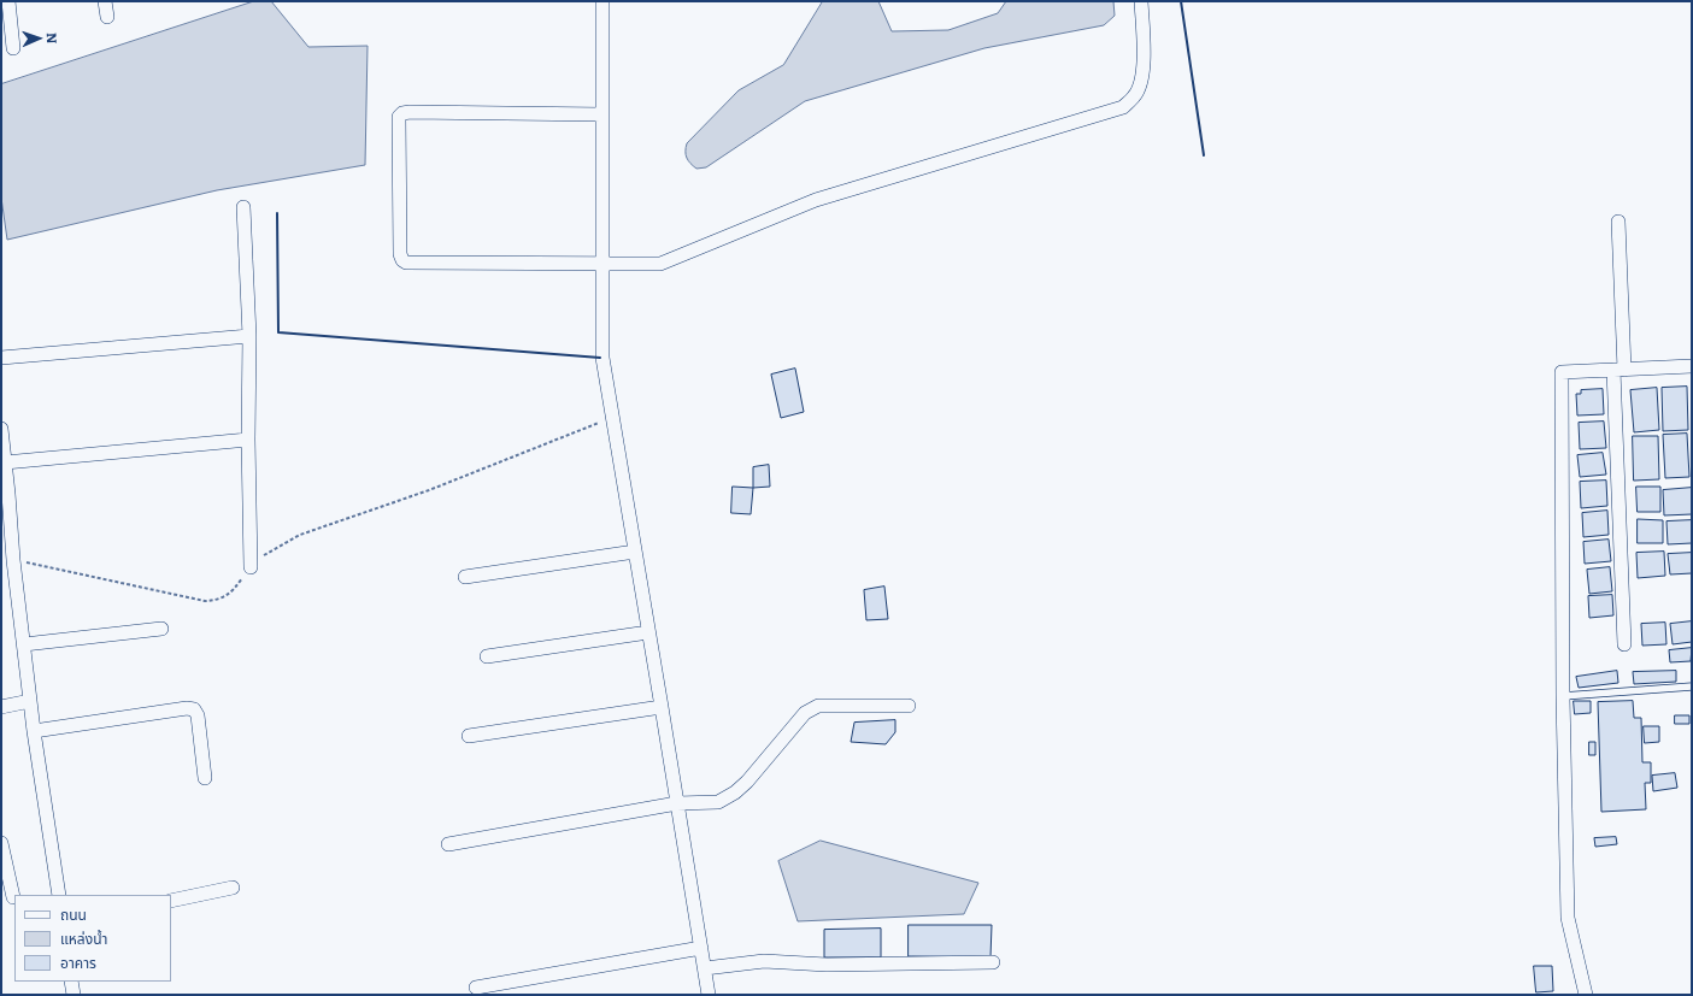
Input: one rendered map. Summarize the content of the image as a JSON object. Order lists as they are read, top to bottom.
{
  "legend": ["ถนน", "แหล่งน้ำ", "อาคาร"],
  "north": "right"
}
